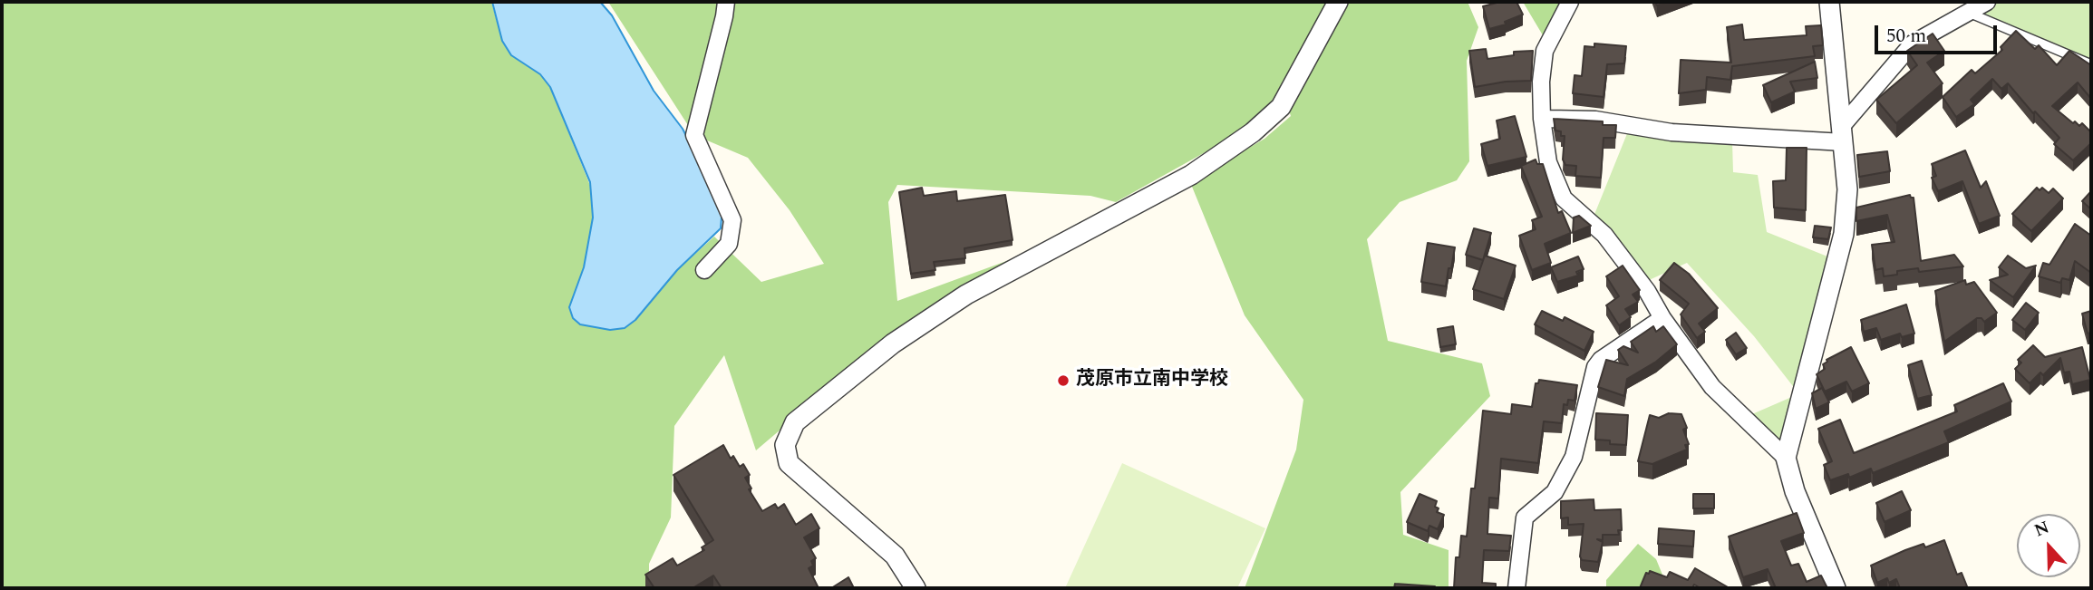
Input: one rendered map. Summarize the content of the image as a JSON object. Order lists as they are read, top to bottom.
{
  "places": ["茂原市立南中学校"],
  "scale_bar": "50 m",
  "north": "top"
}
